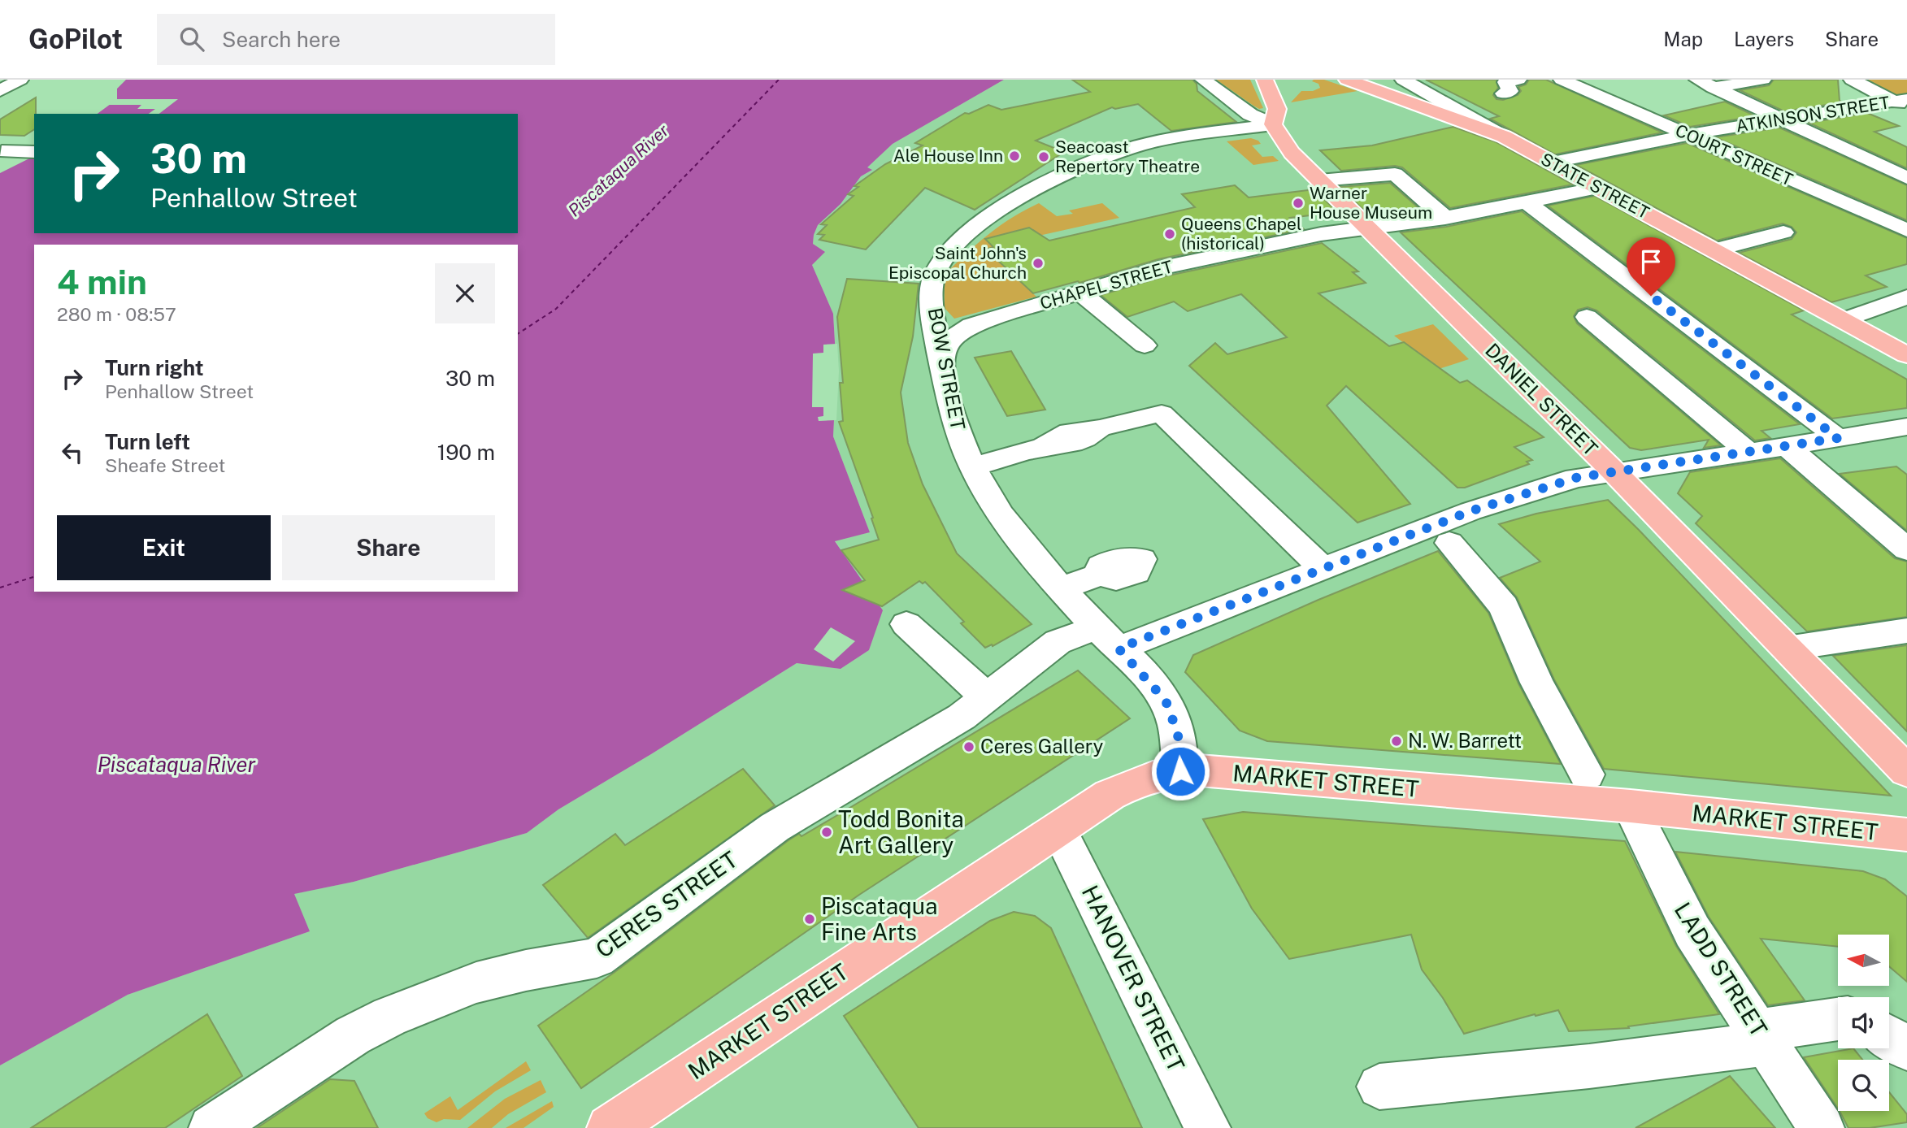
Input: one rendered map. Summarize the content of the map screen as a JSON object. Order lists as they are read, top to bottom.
{
  "streets": {
    "main road": ["STATE STREET", "DANIEL STREET", "MARKET STREET"],
    "street": [
      "ATKINSON STREET",
      "COURT STREET",
      "CHAPEL STREET",
      "BOW STREET",
      "CERES STREET",
      "LADD STREET",
      "HANOVER STREET"
    ]
  },
  "crossings": [
    ["ATKINSON STREET", "COURT STREET"],
    ["ATKINSON STREET", "STATE STREET"],
    ["STATE STREET", "CHAPEL STREET"],
    ["CHAPEL STREET", "BOW STREET"],
    ["CHAPEL STREET", "DANIEL STREET"],
    ["BOW STREET", "DANIEL STREET"],
    ["BOW STREET", "MARKET STREET"],
    ["BOW STREET", "CERES STREET"],
    ["DANIEL STREET", "CERES STREET"],
    ["MARKET STREET", "LADD STREET"],
    ["MARKET STREET", "HANOVER STREET"]
  ],
  "water": ["Piscataqua River"],
  "places": [
    "Ale House Inn",
    "Seacoast Repertory Theatre",
    "Warner House Museum",
    "Queens Chapel (historical)",
    "Saint John's Episcopal Church",
    "N. W. Barrett",
    "Ceres Gallery",
    "Todd Bonita Art Gallery",
    "Piscataqua Fine Arts"
  ],
  "north": "left",
  "page": {
    "header": "GoPilot",
    "search": "Search here",
    "nav": ["Map", "Layers", "Share"],
    "turn": ["30 m", "Penhallow Street"],
    "heading": ["4 min", "280 m · 08:57"],
    "list": [
      {
        "name": "Turn right",
        "note": "Penhallow Street",
        "value": "30 m"
      },
      {
        "name": "Turn left",
        "note": "Sheafe Street",
        "value": "190 m"
      }
    ],
    "buttons": ["Exit", "Share"]
  }
}
